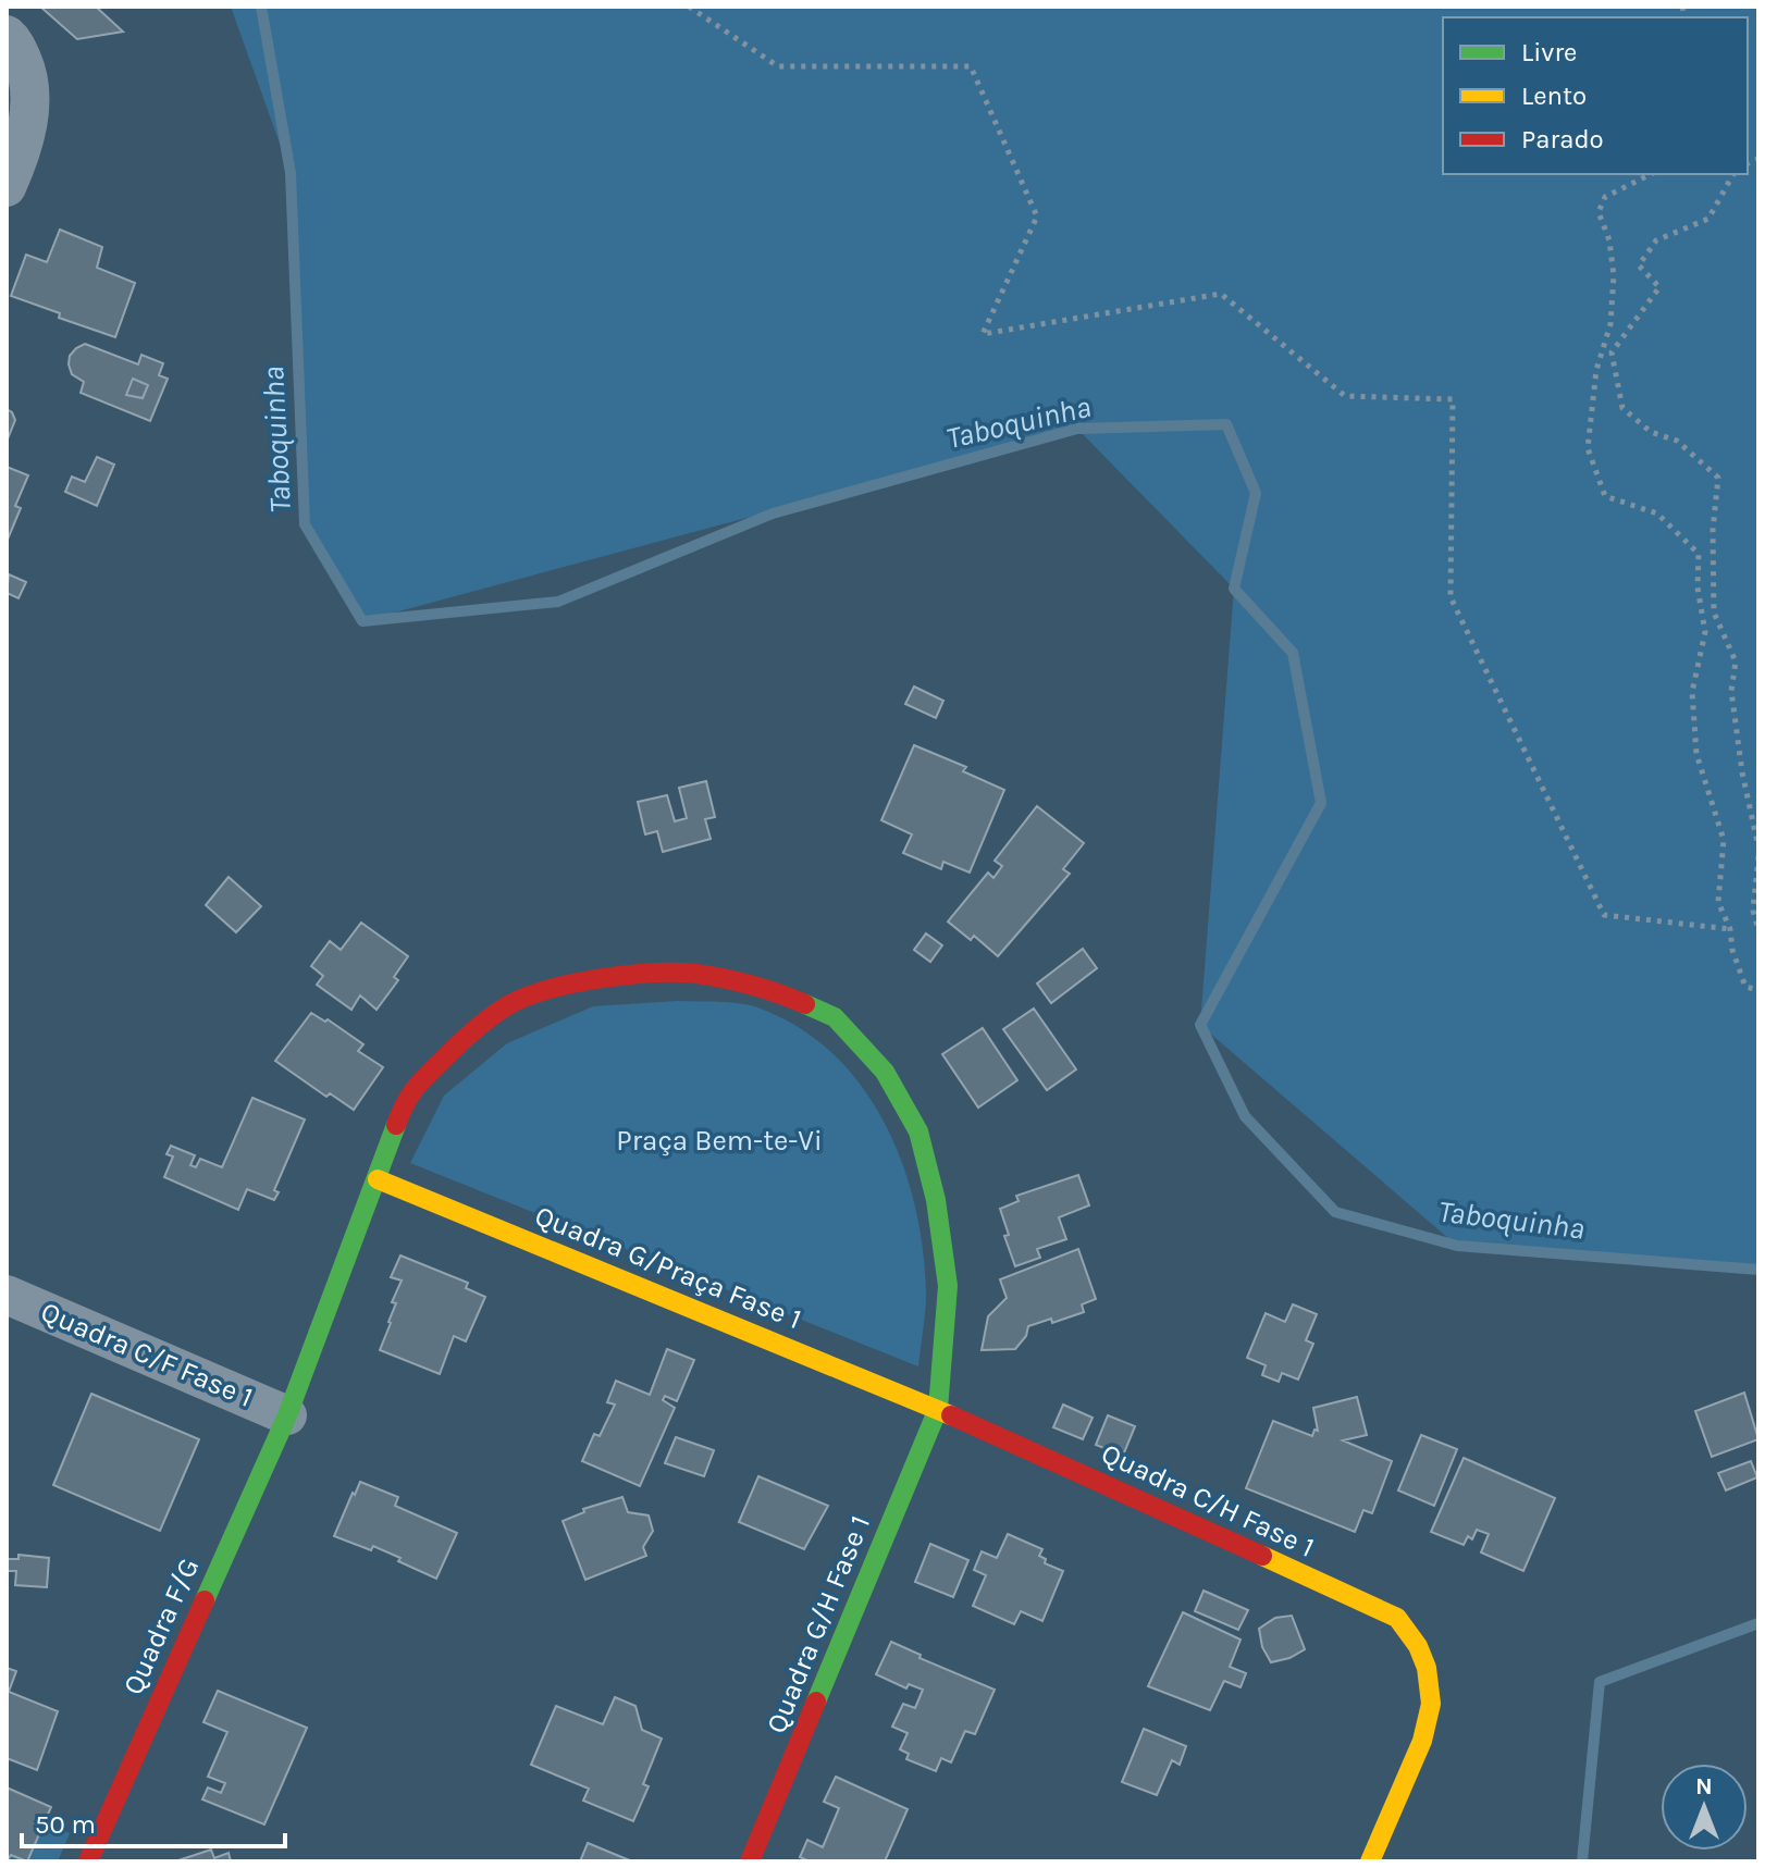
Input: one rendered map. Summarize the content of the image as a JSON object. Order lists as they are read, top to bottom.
{
  "streets": {
    "street": [
      "Quadra G/Praça Fase 1",
      "Quadra C/F Fase 1",
      "Quadra C/H Fase 1",
      "Quadra G/H Fase 1",
      "Quadra F/G"
    ]
  },
  "crossings": [
    ["Quadra G/Praça Fase 1", "Quadra C/H Fase 1"],
    ["Quadra G/Praça Fase 1", "Quadra G/H Fase 1"],
    ["Quadra G/Praça Fase 1", "Quadra F/G"],
    ["Quadra C/F Fase 1", "Quadra F/G"],
    ["Quadra C/H Fase 1", "Quadra G/H Fase 1"],
    ["Quadra G/H Fase 1", "Quadra F/G"]
  ],
  "water": ["Taboquinha"],
  "parks": ["Praça Bem-te-Vi"],
  "legend": ["Livre", "Lento", "Parado"],
  "scale_bar": "50 m",
  "north": "top"
}
